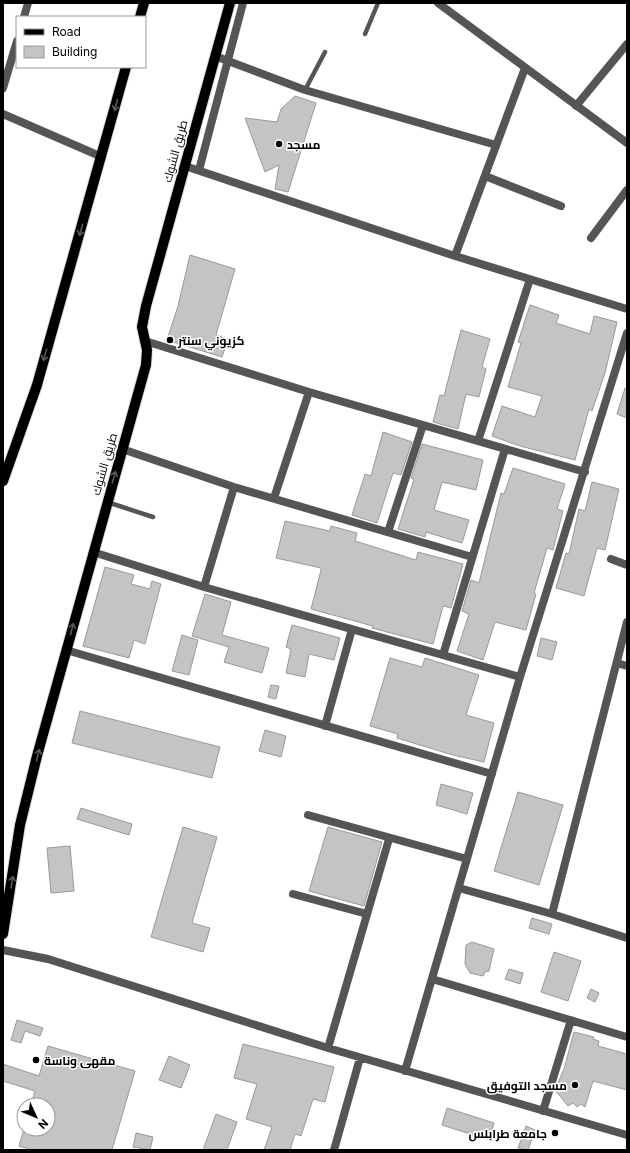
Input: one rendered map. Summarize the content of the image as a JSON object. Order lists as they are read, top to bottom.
{
  "streets": {
    "main road": ["طريق الشوك"]
  },
  "one_way": ["طريق الشوك"],
  "places": [
    "مسجد",
    "كزيوني سنتر",
    "مقهى وناسة",
    "مسجد التوفيق",
    "جامعة طرابلس"
  ],
  "legend": ["Road", "Building"],
  "north": "bottom right"
}
